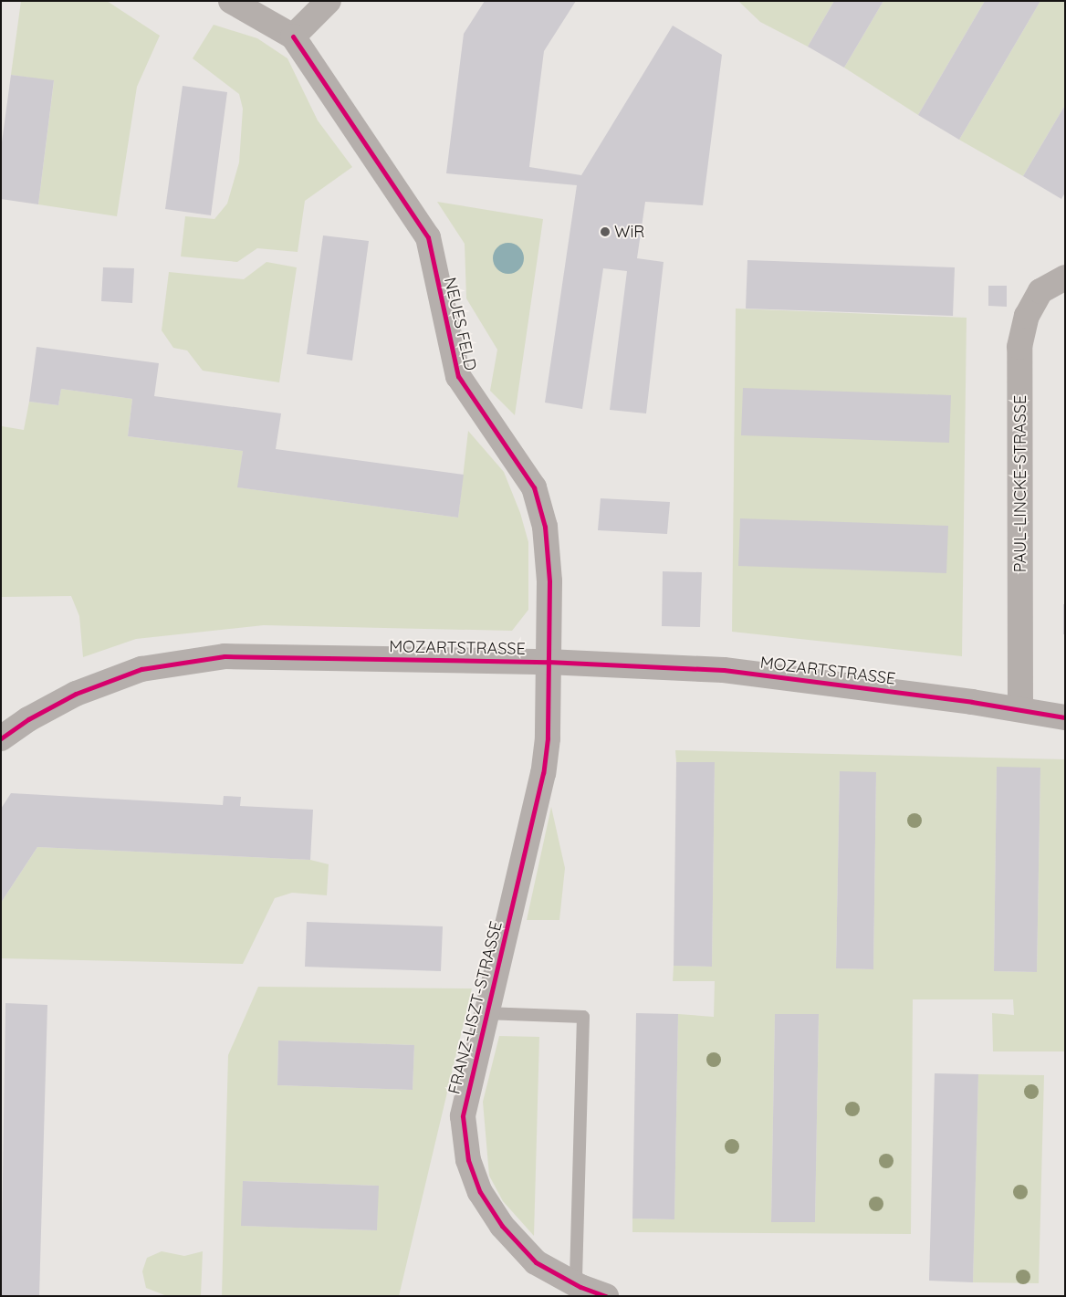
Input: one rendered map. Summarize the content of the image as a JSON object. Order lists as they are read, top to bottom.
{
  "streets": {
    "street": [
      "NEUES FELD",
      "PAUL-LINCKE-STRASSE",
      "MOZARTSTRASSE",
      "FRANZ-LISZT-STRASSE"
    ]
  },
  "crossings": [
    ["NEUES FELD", "MOZARTSTRASSE"],
    ["NEUES FELD", "FRANZ-LISZT-STRASSE"],
    ["PAUL-LINCKE-STRASSE", "MOZARTSTRASSE"],
    ["MOZARTSTRASSE", "FRANZ-LISZT-STRASSE"]
  ],
  "places": ["WiR"]
}
